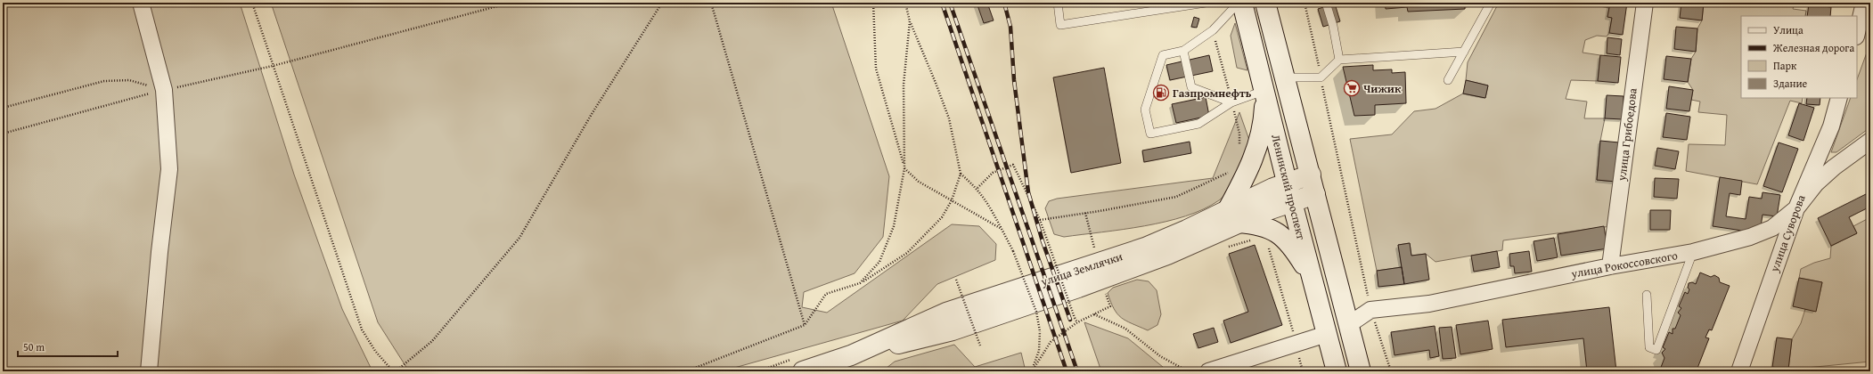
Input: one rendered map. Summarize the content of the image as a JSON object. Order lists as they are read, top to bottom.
{
  "streets": {
    "main road": ["Ленинский проспект", "улица Землячки"],
    "street": ["улица Грибоедова", "улица Суворова", "улица Рокоссовского"]
  },
  "crossings": [
    ["улица Грибоедова", "улица Рокоссовского"],
    ["Ленинский проспект", "улица Рокоссовского"],
    ["Ленинский проспект", "улица Землячки"],
    ["улица Суворова", "улица Рокоссовского"]
  ],
  "places": {
    "supermarket": ["Чижик"],
    "fuel station": ["Газпромнефть"]
  },
  "legend": [
    "Улица",
    "Железная дорога",
    "Парк",
    "Здание"
  ],
  "scale_bar": "50 m"
}
